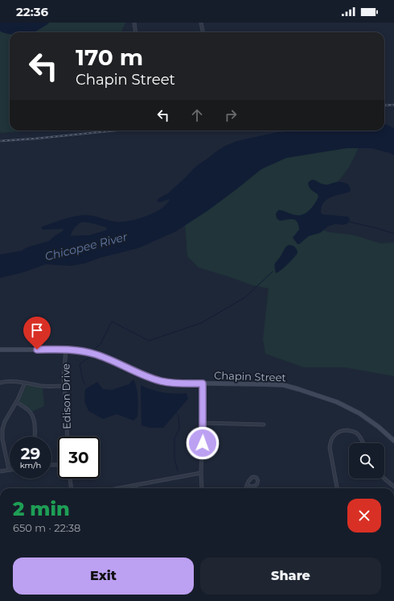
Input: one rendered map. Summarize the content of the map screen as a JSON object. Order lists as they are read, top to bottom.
{
  "streets": {
    "main road": ["Chapin Street"],
    "street": ["Edison Drive"]
  },
  "crossings": [
    ["Chapin Street", "Edison Drive"]
  ],
  "water": ["Chicopee River"],
  "page": {
    "status": "22:36",
    "turn": ["170 m", "Chapin Street"],
    "speed": "29 km/h",
    "limit": "30",
    "heading": ["2 min", "650 m · 22:38"],
    "buttons": ["Exit", "Share"]
  }
}
